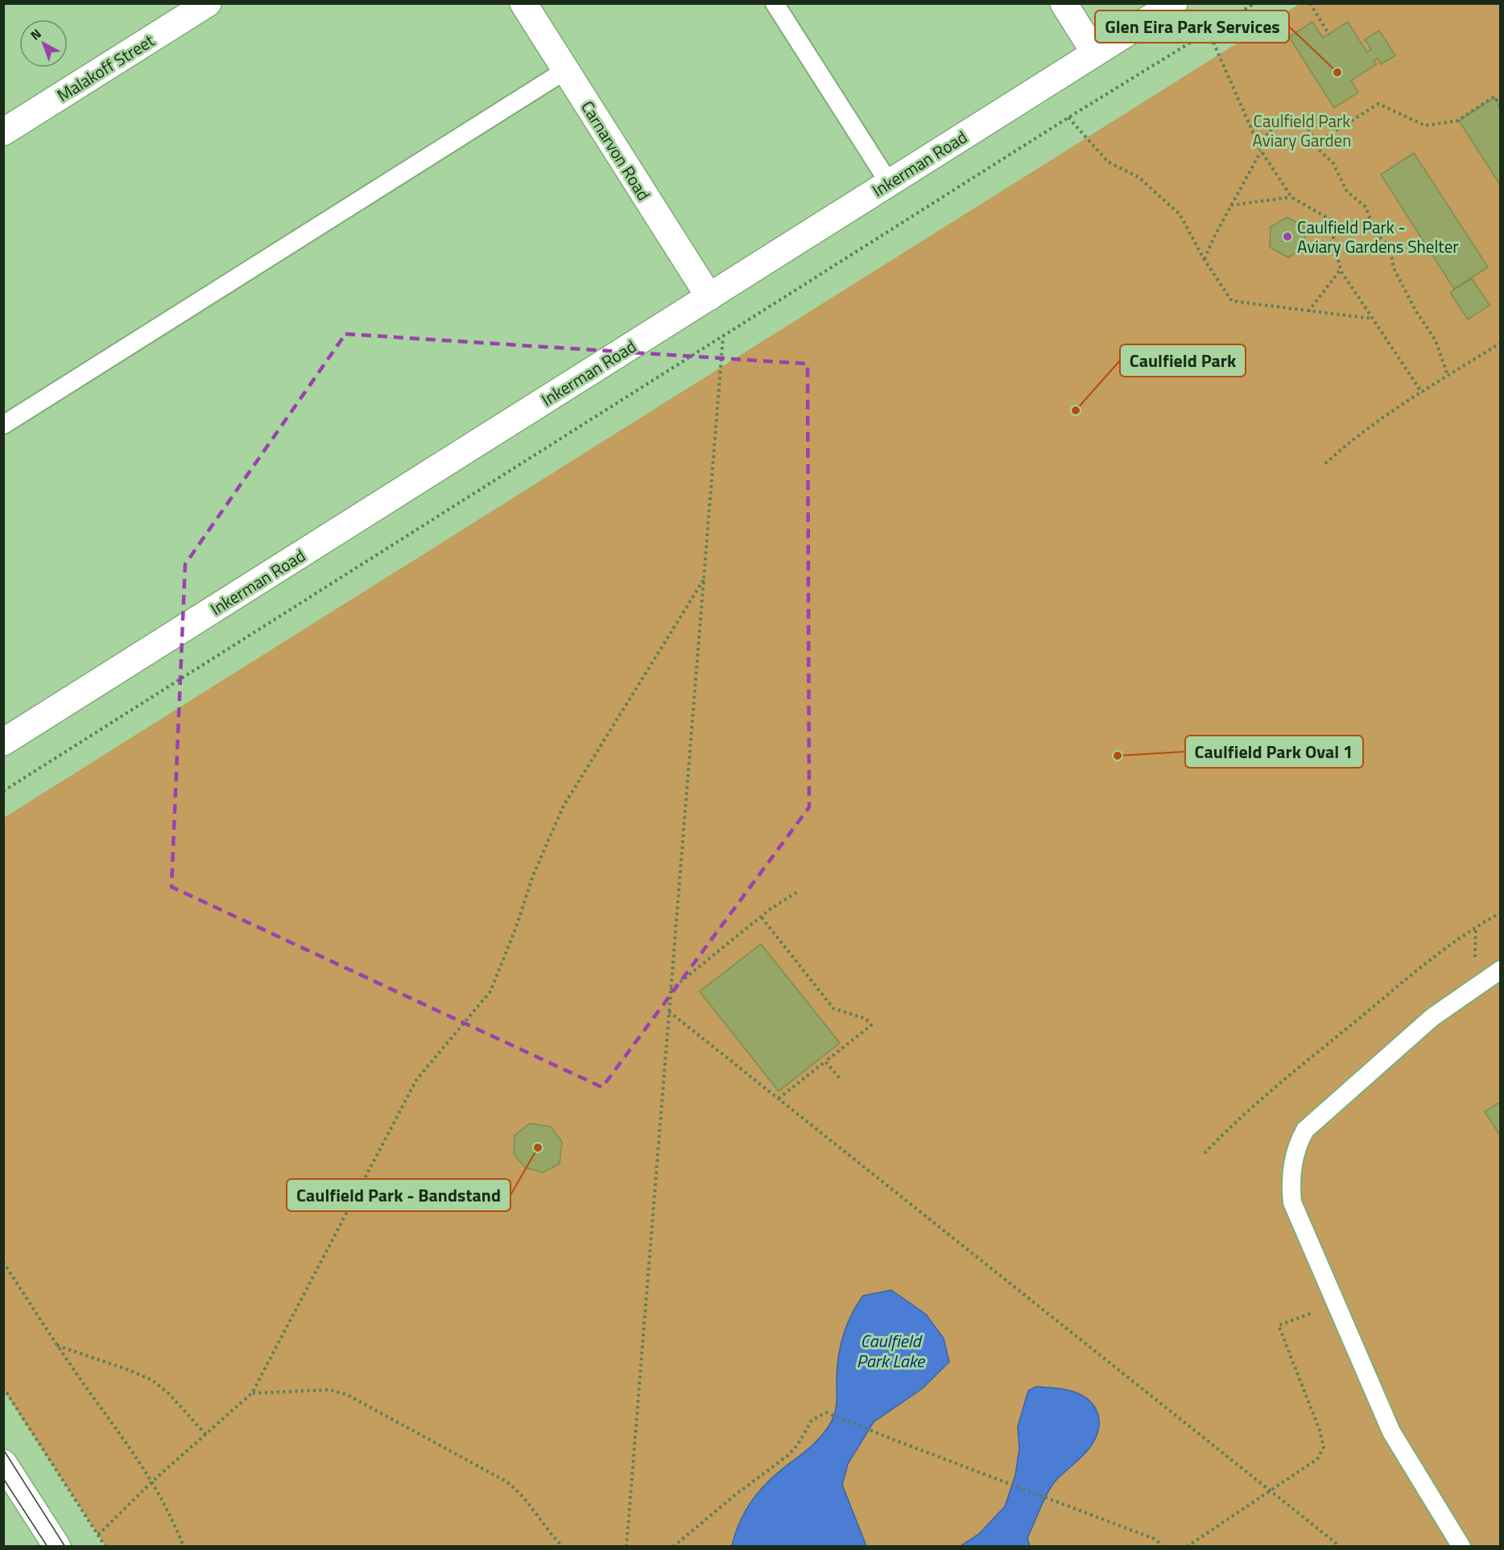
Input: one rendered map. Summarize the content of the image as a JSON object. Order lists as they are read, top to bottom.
{
  "streets": {
    "street": ["Malakoff Street", "Carnarvon Road", "Inkerman Road"]
  },
  "crossings": [
    ["Carnarvon Road", "Inkerman Road"]
  ],
  "water": ["Caulfield Park Lake"],
  "parks": ["Caulfield Park Aviary Garden"],
  "places": [
    "Glen Eira Park Services",
    "Caulfield Park - Aviary Gardens Shelter",
    "Caulfield Park",
    "Caulfield Park Oval 1",
    "Caulfield Park - Bandstand"
  ],
  "north": "top left"
}
